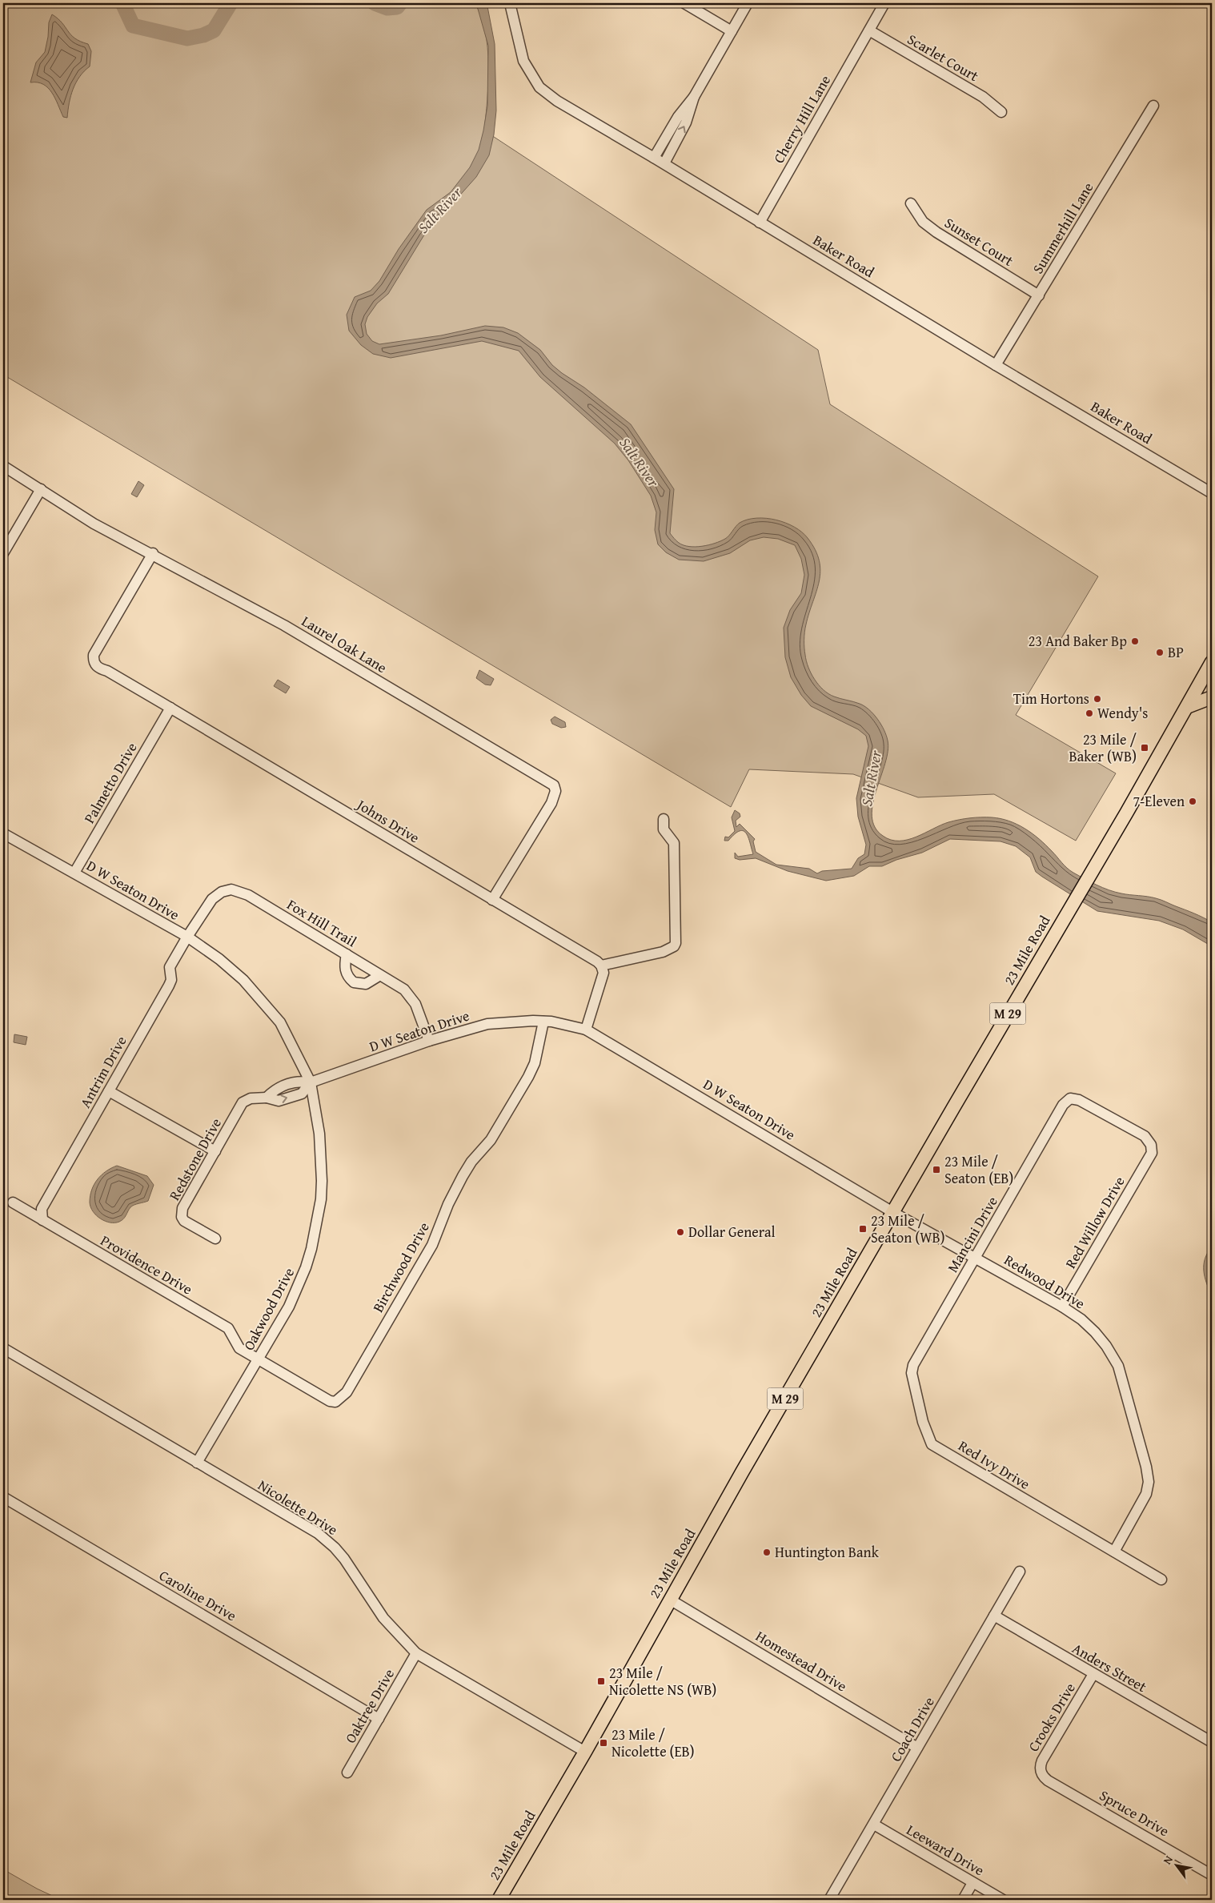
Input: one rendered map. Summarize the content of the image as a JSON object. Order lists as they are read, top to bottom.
{
  "streets": {
    "main road": ["23 Mile Road", "M 29"],
    "street": [
      "Scarlet Court",
      "Cherry Hill Lane",
      "Summerhill Lane",
      "Sunset Court",
      "Baker Road",
      "Laurel Oak Lane",
      "Palmetto Drive",
      "Johns Drive",
      "D W Seaton Drive",
      "Fox Hill Trail",
      "Antrim Drive",
      "Redstone Drive",
      "Red Willow Drive",
      "Mancini Drive",
      "Providence Drive",
      "Birchwood Drive",
      "Redwood Drive",
      "Oakwood Drive",
      "Red Ivy Drive",
      "Nicolette Drive",
      "Caroline Drive",
      "Homestead Drive",
      "Anders Street",
      "Oaktree Drive",
      "Crooks Drive",
      "Coach Drive",
      "Spruce Drive",
      "Leeward Drive"
    ]
  },
  "crossings": [
    ["Scarlet Court", "Cherry Hill Lane"],
    ["Cherry Hill Lane", "Baker Road"],
    ["Summerhill Lane", "Sunset Court"],
    ["Summerhill Lane", "Baker Road"],
    ["Laurel Oak Lane", "Johns Drive"],
    ["Palmetto Drive", "Johns Drive"],
    ["Palmetto Drive", "D W Seaton Drive"],
    ["D W Seaton Drive", "Fox Hill Trail"],
    ["D W Seaton Drive", "23 Mile Road"],
    ["D W Seaton Drive", "Antrim Drive"],
    ["D W Seaton Drive", "Redstone Drive"],
    ["D W Seaton Drive", "Birchwood Drive"],
    ["D W Seaton Drive", "Redwood Drive"],
    ["D W Seaton Drive", "Oakwood Drive"],
    ["Fox Hill Trail", "Antrim Drive"],
    ["23 Mile Road", "Redwood Drive"],
    ["23 Mile Road", "Nicolette Drive"],
    ["23 Mile Road", "Homestead Drive"],
    ["Antrim Drive", "Providence Drive"],
    ["Redstone Drive", "Oakwood Drive"],
    ["Red Willow Drive", "Mancini Drive"],
    ["Red Willow Drive", "Redwood Drive"],
    ["Mancini Drive", "Redwood Drive"],
    ["Mancini Drive", "Red Ivy Drive"],
    ["Providence Drive", "Birchwood Drive"],
    ["Providence Drive", "Oakwood Drive"],
    ["Birchwood Drive", "Oakwood Drive"],
    ["Redwood Drive", "Red Ivy Drive"],
    ["Oakwood Drive", "Nicolette Drive"],
    ["Nicolette Drive", "Oaktree Drive"],
    ["Caroline Drive", "Oaktree Drive"],
    ["Homestead Drive", "Coach Drive"],
    ["Anders Street", "Crooks Drive"],
    ["Anders Street", "Coach Drive"],
    ["Crooks Drive", "Spruce Drive"],
    ["Coach Drive", "Leeward Drive"]
  ],
  "water": ["Salt River"],
  "places": {
    "other": [
      "23 And Baker Bp",
      "BP",
      "Tim Hortons",
      "Wendy's",
      "7-Eleven",
      "Dollar General",
      "Huntington Bank"
    ],
    "transit": [
      "23 Mile / Baker (WB)",
      "23 Mile / Seaton (EB)",
      "23 Mile / Seaton (WB)",
      "23 Mile / Nicolette NS (WB)",
      "23 Mile / Nicolette (EB)"
    ]
  },
  "north": "top left"
}
